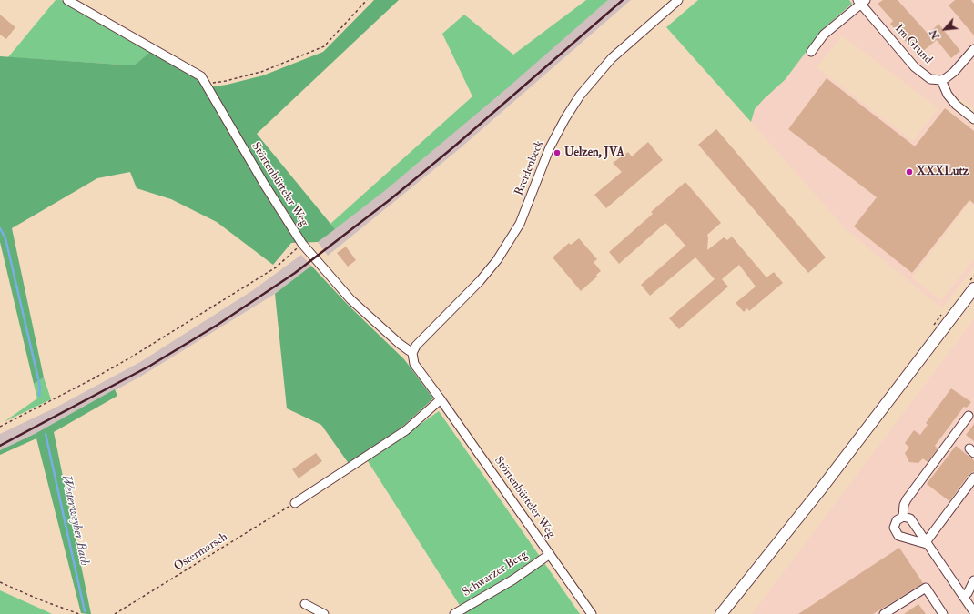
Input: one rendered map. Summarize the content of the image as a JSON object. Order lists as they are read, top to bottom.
{
  "streets": {
    "street": [
      "Im Grund",
      "Breidenbeck",
      "Störtenbütteler Weg",
      "Schwarzer Berg"
    ],
    "path": ["Ostermarsch"]
  },
  "crossings": [
    ["Breidenbeck", "Störtenbütteler Weg"],
    ["Störtenbütteler Weg", "Schwarzer Berg"]
  ],
  "water": ["Westerweyher Bach"],
  "places": ["Uelzen, JVA", "XXXLutz"],
  "north": "bottom left"
}
